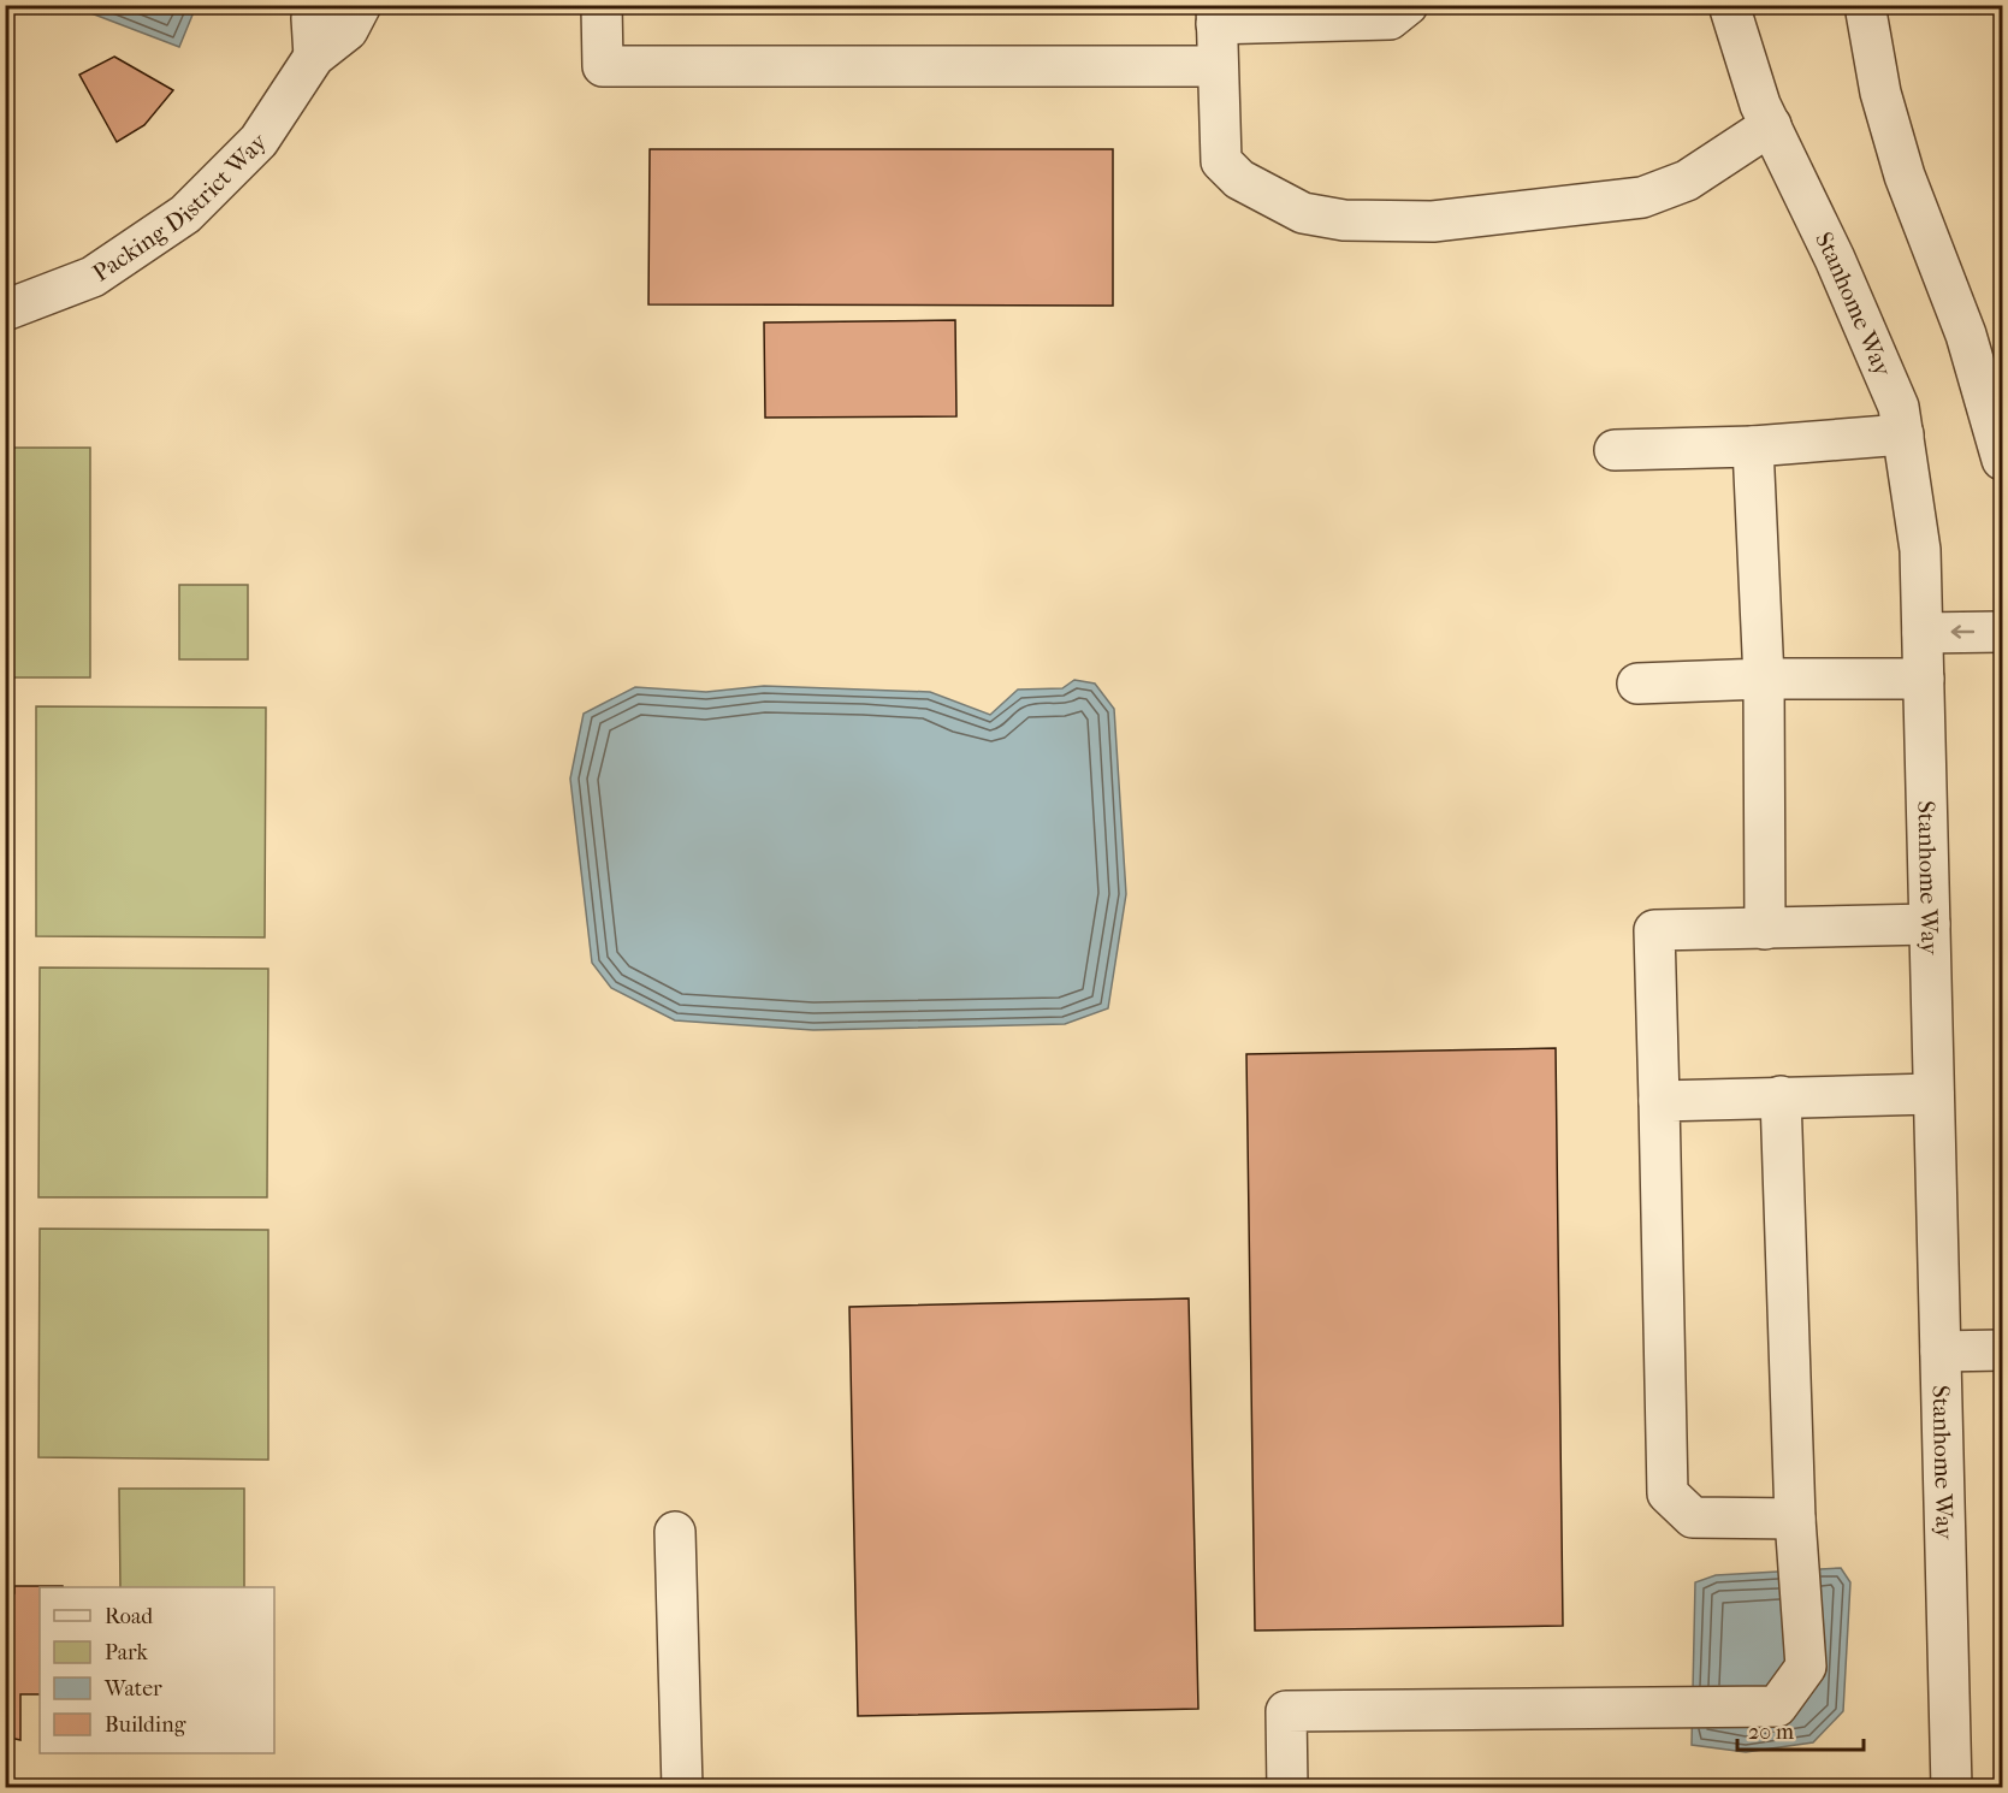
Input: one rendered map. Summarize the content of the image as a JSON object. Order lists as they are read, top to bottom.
{
  "streets": {
    "street": ["Packing District Way", "Stanhome Way"]
  },
  "legend": [
    "Road",
    "Park",
    "Water",
    "Building"
  ],
  "scale_bar": "20 m"
}
